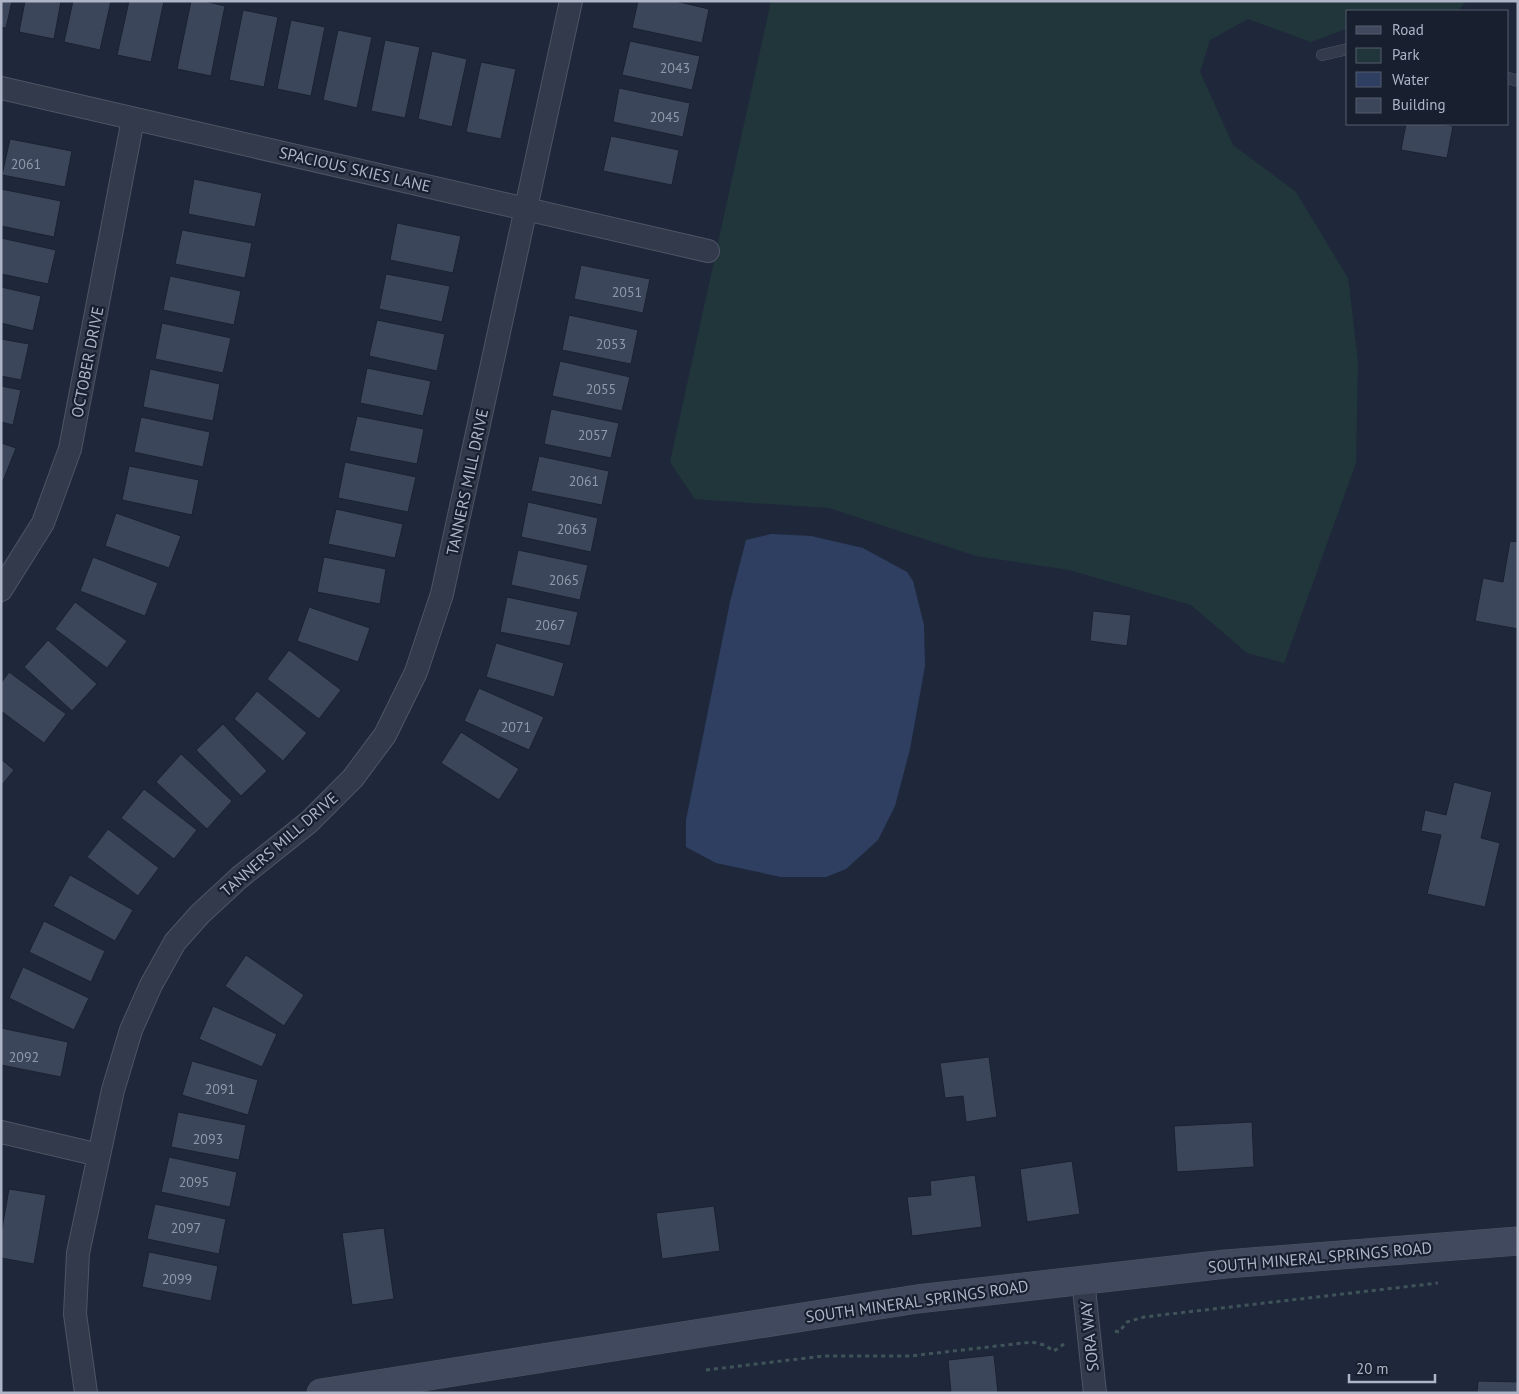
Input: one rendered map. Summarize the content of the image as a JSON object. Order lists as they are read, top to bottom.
{
  "streets": {
    "street": [
      "SPACIOUS SKIES LANE",
      "OCTOBER DRIVE",
      "TANNERS MILL DRIVE",
      "SOUTH MINERAL SPRINGS ROAD",
      "SORA WAY"
    ]
  },
  "crossings": [
    ["SPACIOUS SKIES LANE", "OCTOBER DRIVE"],
    ["SPACIOUS SKIES LANE", "TANNERS MILL DRIVE"],
    ["SOUTH MINERAL SPRINGS ROAD", "SORA WAY"]
  ],
  "house_numbers": [
    "2043",
    "2045",
    "2061",
    "2051",
    "2053",
    "2055",
    "2057",
    "2061",
    "2063",
    "2065",
    "2067",
    "2071",
    "2092",
    "2091",
    "2093",
    "2095",
    "2097",
    "2099"
  ],
  "legend": [
    "Road",
    "Park",
    "Water",
    "Building"
  ],
  "scale_bar": "20 m"
}
